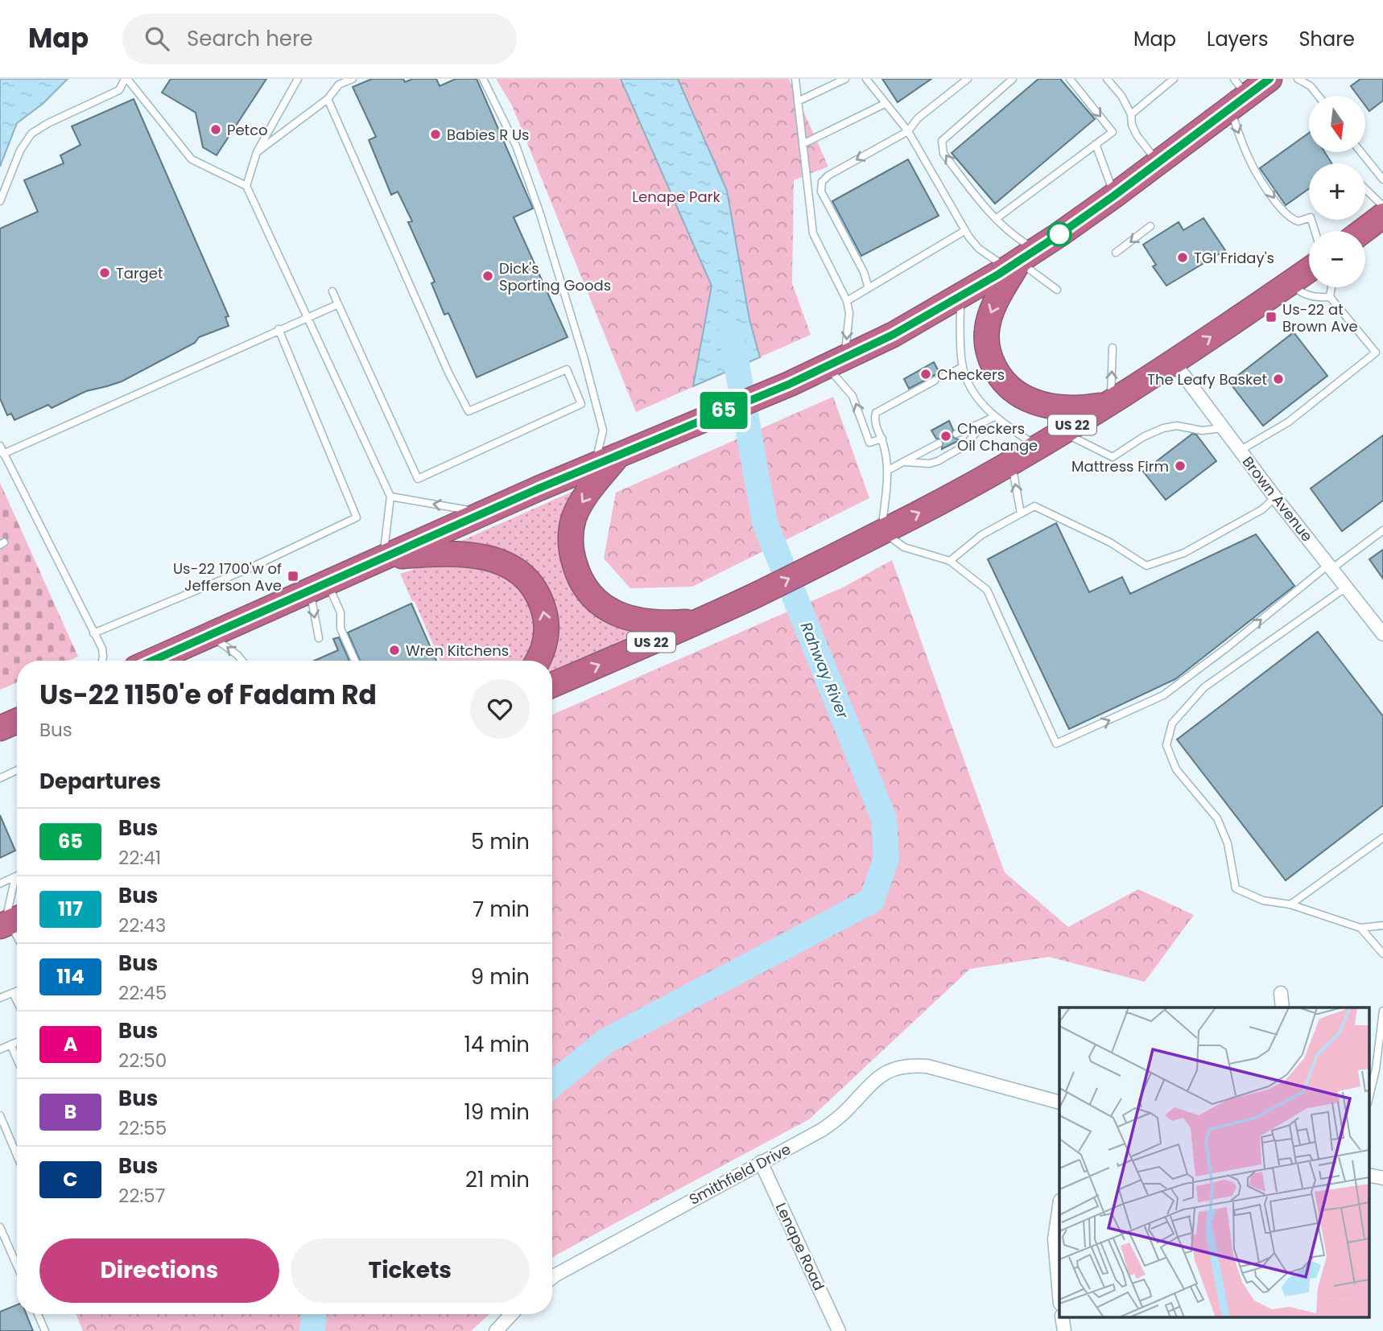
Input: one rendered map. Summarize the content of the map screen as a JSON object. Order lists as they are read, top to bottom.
{
  "streets": {
    "highway": ["US 22"],
    "street": ["Brown Avenue", "Smithfield Drive", "Lenape Road"]
  },
  "crossings": [
    ["US 22", "Brown Avenue"],
    ["Smithfield Drive", "Lenape Road"]
  ],
  "water": ["Rahway River"],
  "parks": ["Lenape Park"],
  "places": {
    "other": [
      "Petco",
      "Babies R Us",
      "TGI Friday's",
      "Target",
      "Dick's Sporting Goods",
      "Checkers",
      "The Leafy Basket",
      "Checkers Oil Change",
      "Mattress Firm",
      "Wren Kitchens"
    ],
    "transit": ["Us-22 at Brown Ave", "Us-22 1700'w of Jefferson Ave"]
  },
  "lines": ["bus line 65"],
  "north": "bottom",
  "page": {
    "header": "Map",
    "search": "Search here",
    "nav": ["Map", "Layers", "Share"],
    "on_map": "65",
    "map_buttons": ["+", "−"],
    "heading": [
      ["Us-22 1150'e of Fadam Rd", "Bus"],
      "Departures"
    ],
    "list": [
      {
        "mark": "65",
        "name": "Bus",
        "note": "22:41",
        "value": "5 min"
      },
      {
        "mark": "117",
        "name": "Bus",
        "note": "22:43",
        "value": "7 min"
      },
      {
        "mark": "114",
        "name": "Bus",
        "note": "22:45",
        "value": "9 min"
      },
      {
        "mark": "A",
        "name": "Bus",
        "note": "22:50",
        "value": "14 min"
      },
      {
        "mark": "B",
        "name": "Bus",
        "note": "22:55",
        "value": "19 min"
      },
      {
        "mark": "C",
        "name": "Bus",
        "note": "22:57",
        "value": "21 min"
      }
    ],
    "buttons": ["Directions", "Tickets"]
  }
}
